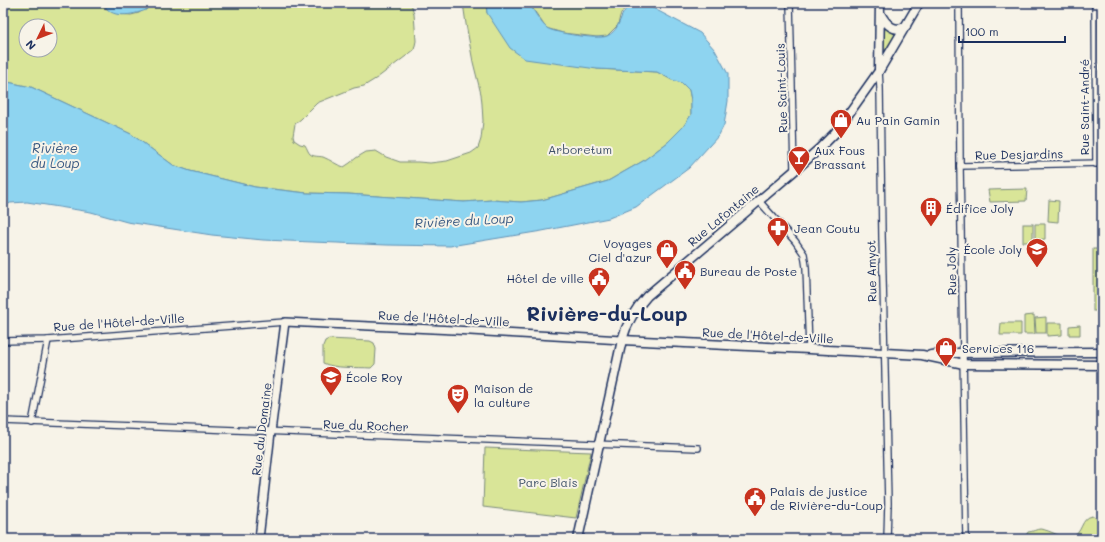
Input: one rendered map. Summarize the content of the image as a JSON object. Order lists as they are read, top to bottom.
{
  "streets": {
    "main road": ["Rue Lafontaine", "Rue Amyot", "Rue de l'Hôtel-de-Ville"],
    "street": [
      "Rue Saint-Louis",
      "Rue Saint-André",
      "Rue Desjardins",
      "Rue Joly",
      "Rue du Rocher",
      "Rue du Domaine"
    ]
  },
  "crossings": [
    ["Rue Saint-Louis", "Rue Lafontaine"],
    ["Rue Saint-André", "Rue Desjardins"],
    ["Rue Desjardins", "Rue Joly"],
    ["Rue Lafontaine", "Rue Amyot"],
    ["Rue Lafontaine", "Rue de l'Hôtel-de-Ville"],
    ["Rue Lafontaine", "Rue du Rocher"],
    ["Rue Amyot", "Rue de l'Hôtel-de-Ville"],
    ["Rue de l'Hôtel-de-Ville", "Rue du Domaine"],
    ["Rue du Rocher", "Rue du Domaine"]
  ],
  "districts": ["Rivière-du-Loup"],
  "water": ["Rivière du Loup"],
  "parks": ["Arboretum", "Parc Blais"],
  "places": {
    "shop": ["Au Pain Gamin", "Voyages Ciel d'azur", "Services 116"],
    "bar": ["Aux Fous Brassant"],
    "building": ["Édifice Joly"],
    "pharmacy": ["Jean Coutu"],
    "school or university": ["École Joly", "École Roy"],
    "public building": ["Bureau de Poste", "Hôtel de ville", "Palais de justice de Rivière-du-Loup"],
    "theatre": ["Maison de la culture"]
  },
  "scale_bar": "100 m",
  "north": "bottom left"
}
